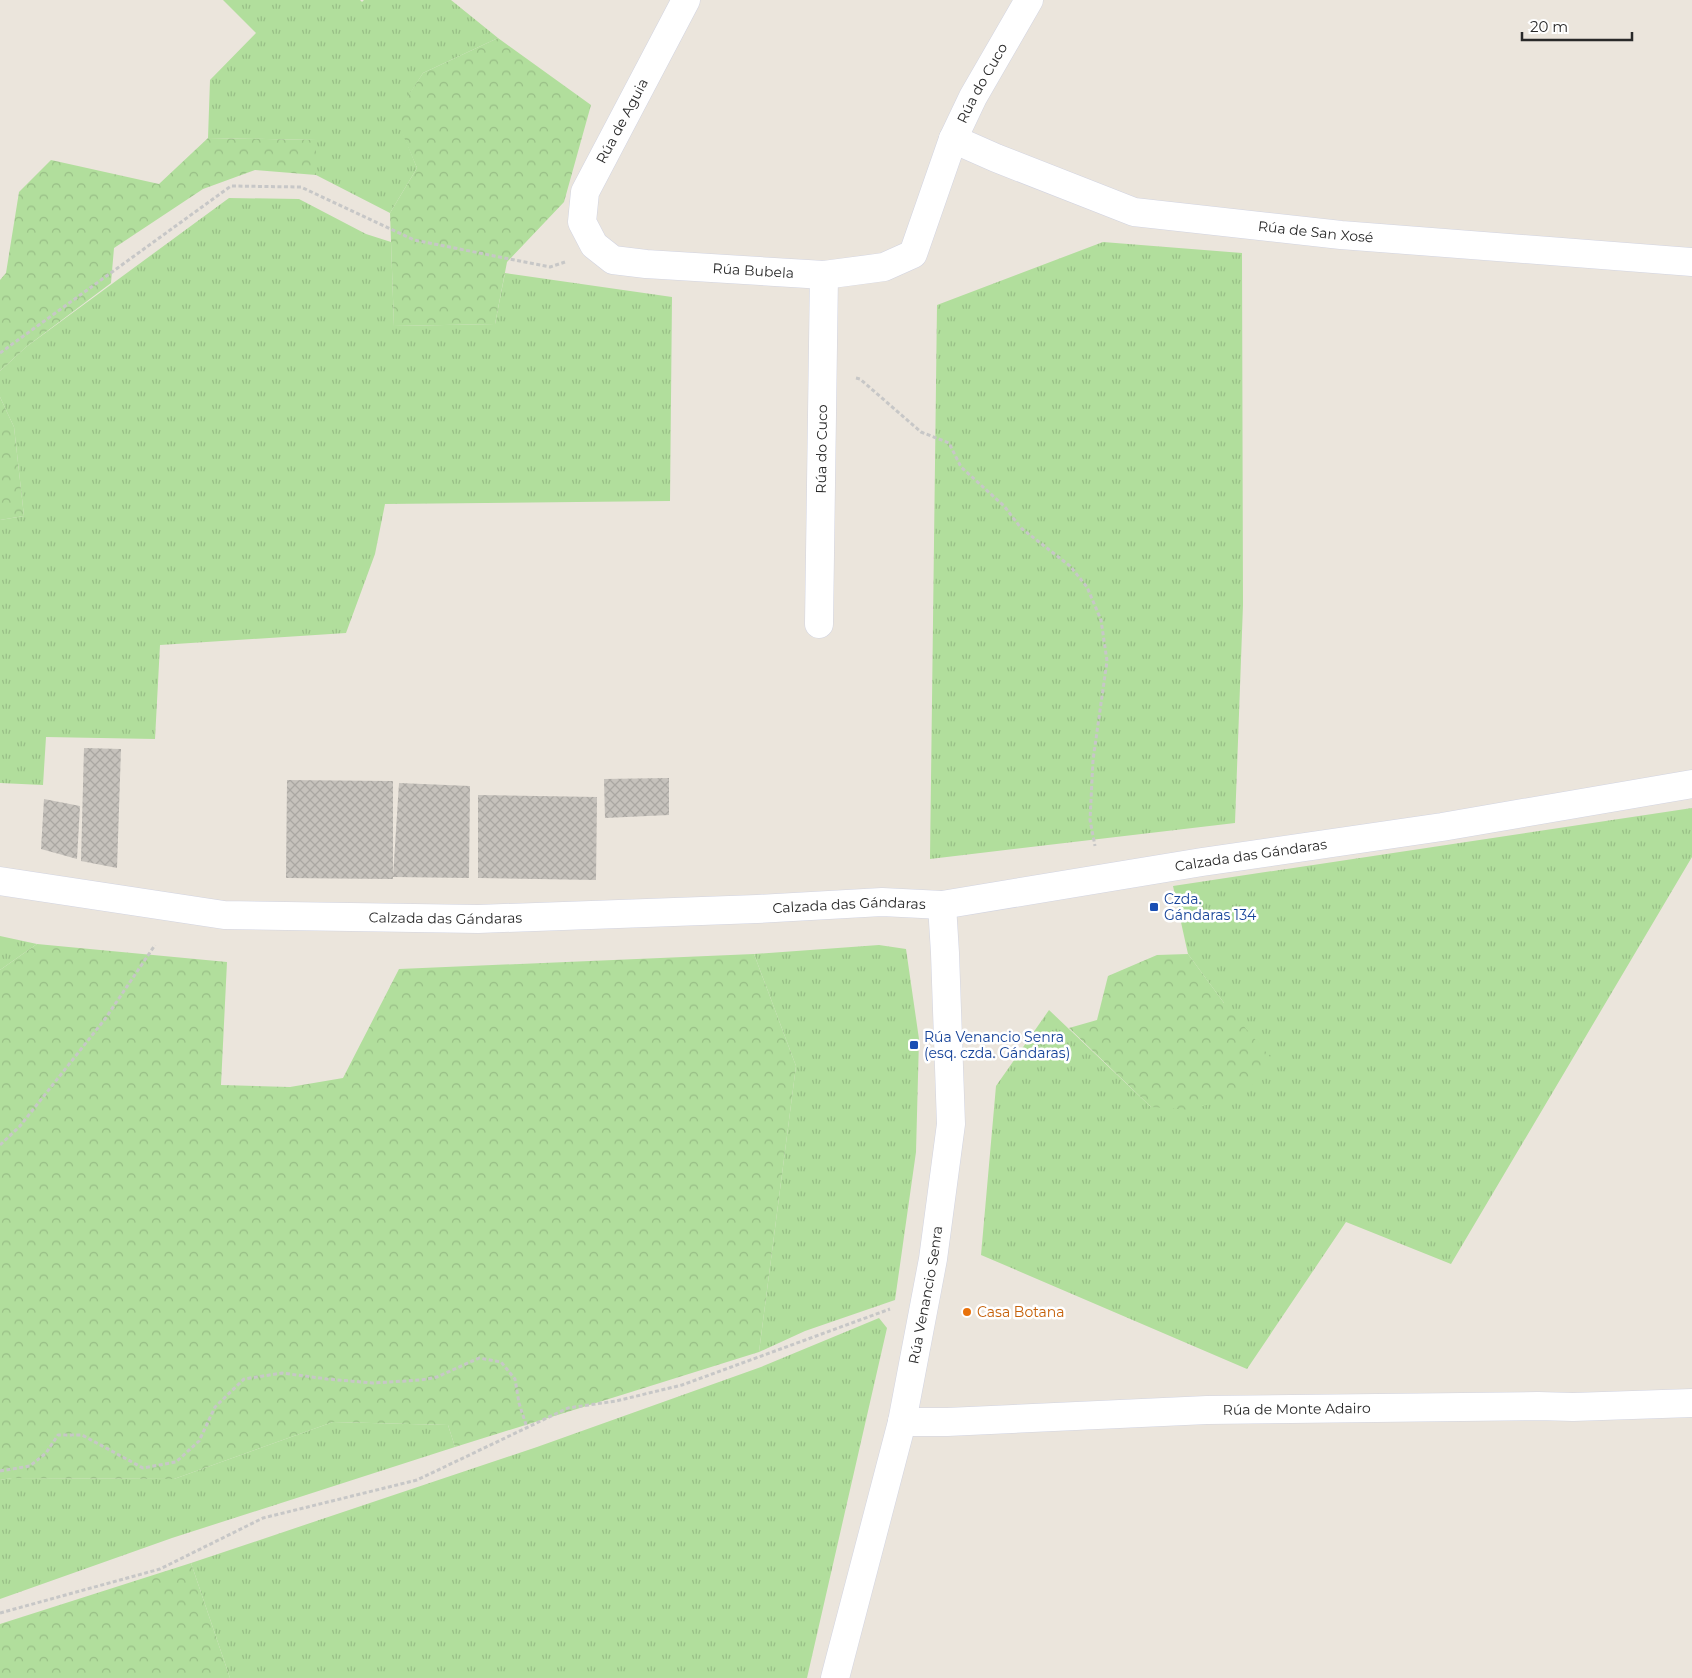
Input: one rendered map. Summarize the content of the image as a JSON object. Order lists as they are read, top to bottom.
{
  "streets": {
    "street": [
      "Rúa do Cuco",
      "Rúa de Aguia",
      "Rúa de San Xosé",
      "Rúa Bubela",
      "Calzada das Gándaras",
      "Rúa Venancio Senra",
      "Rúa de Monte Adairo"
    ]
  },
  "crossings": [
    ["Rúa do Cuco", "Rúa de San Xosé"],
    ["Rúa do Cuco", "Rúa Bubela"],
    ["Rúa de Aguia", "Rúa Bubela"],
    ["Calzada das Gándaras", "Rúa Venancio Senra"],
    ["Rúa Venancio Senra", "Rúa de Monte Adairo"]
  ],
  "places": {
    "transit": ["Czda. Gándaras 134", "Rúa Venancio Senra (esq. czda. Gándaras)"],
    "other": ["Casa Botana"]
  },
  "scale_bar": "20 m"
}
